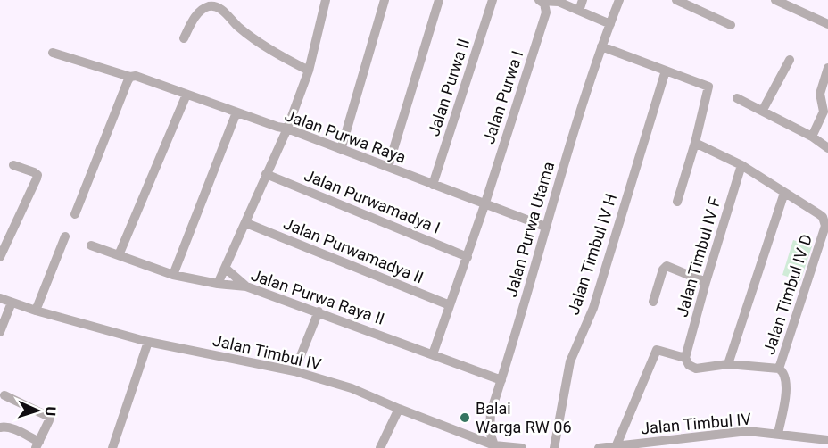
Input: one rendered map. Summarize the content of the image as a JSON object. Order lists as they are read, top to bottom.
{
  "streets": {
    "street": [
      "Jalan Purwa II",
      "Jalan Purwa I",
      "Jalan Purwa Raya",
      "Jalan Purwamadya I",
      "Jalan Purwa Utama",
      "Jalan Purwamadya II",
      "Jalan Timbul IV H",
      "Jalan Timbul IV F",
      "Jalan Timbul IV D",
      "Jalan Purwa Raya II",
      "Jalan Timbul IV"
    ]
  },
  "crossings": [
    ["Jalan Purwa II", "Jalan Purwa Raya"],
    ["Jalan Purwa I", "Jalan Purwa Raya"],
    ["Jalan Purwa I", "Jalan Purwamadya I"],
    ["Jalan Purwa I", "Jalan Purwamadya II"],
    ["Jalan Purwa I", "Jalan Purwa Raya II"],
    ["Jalan Purwa Raya", "Jalan Purwa Utama"],
    ["Jalan Purwa Utama", "Jalan Purwa Raya II"],
    ["Jalan Purwa Utama", "Jalan Timbul IV"],
    ["Jalan Timbul IV D", "Jalan Timbul IV"]
  ],
  "places": ["Balai Warga RW 06"],
  "north": "right"
}
